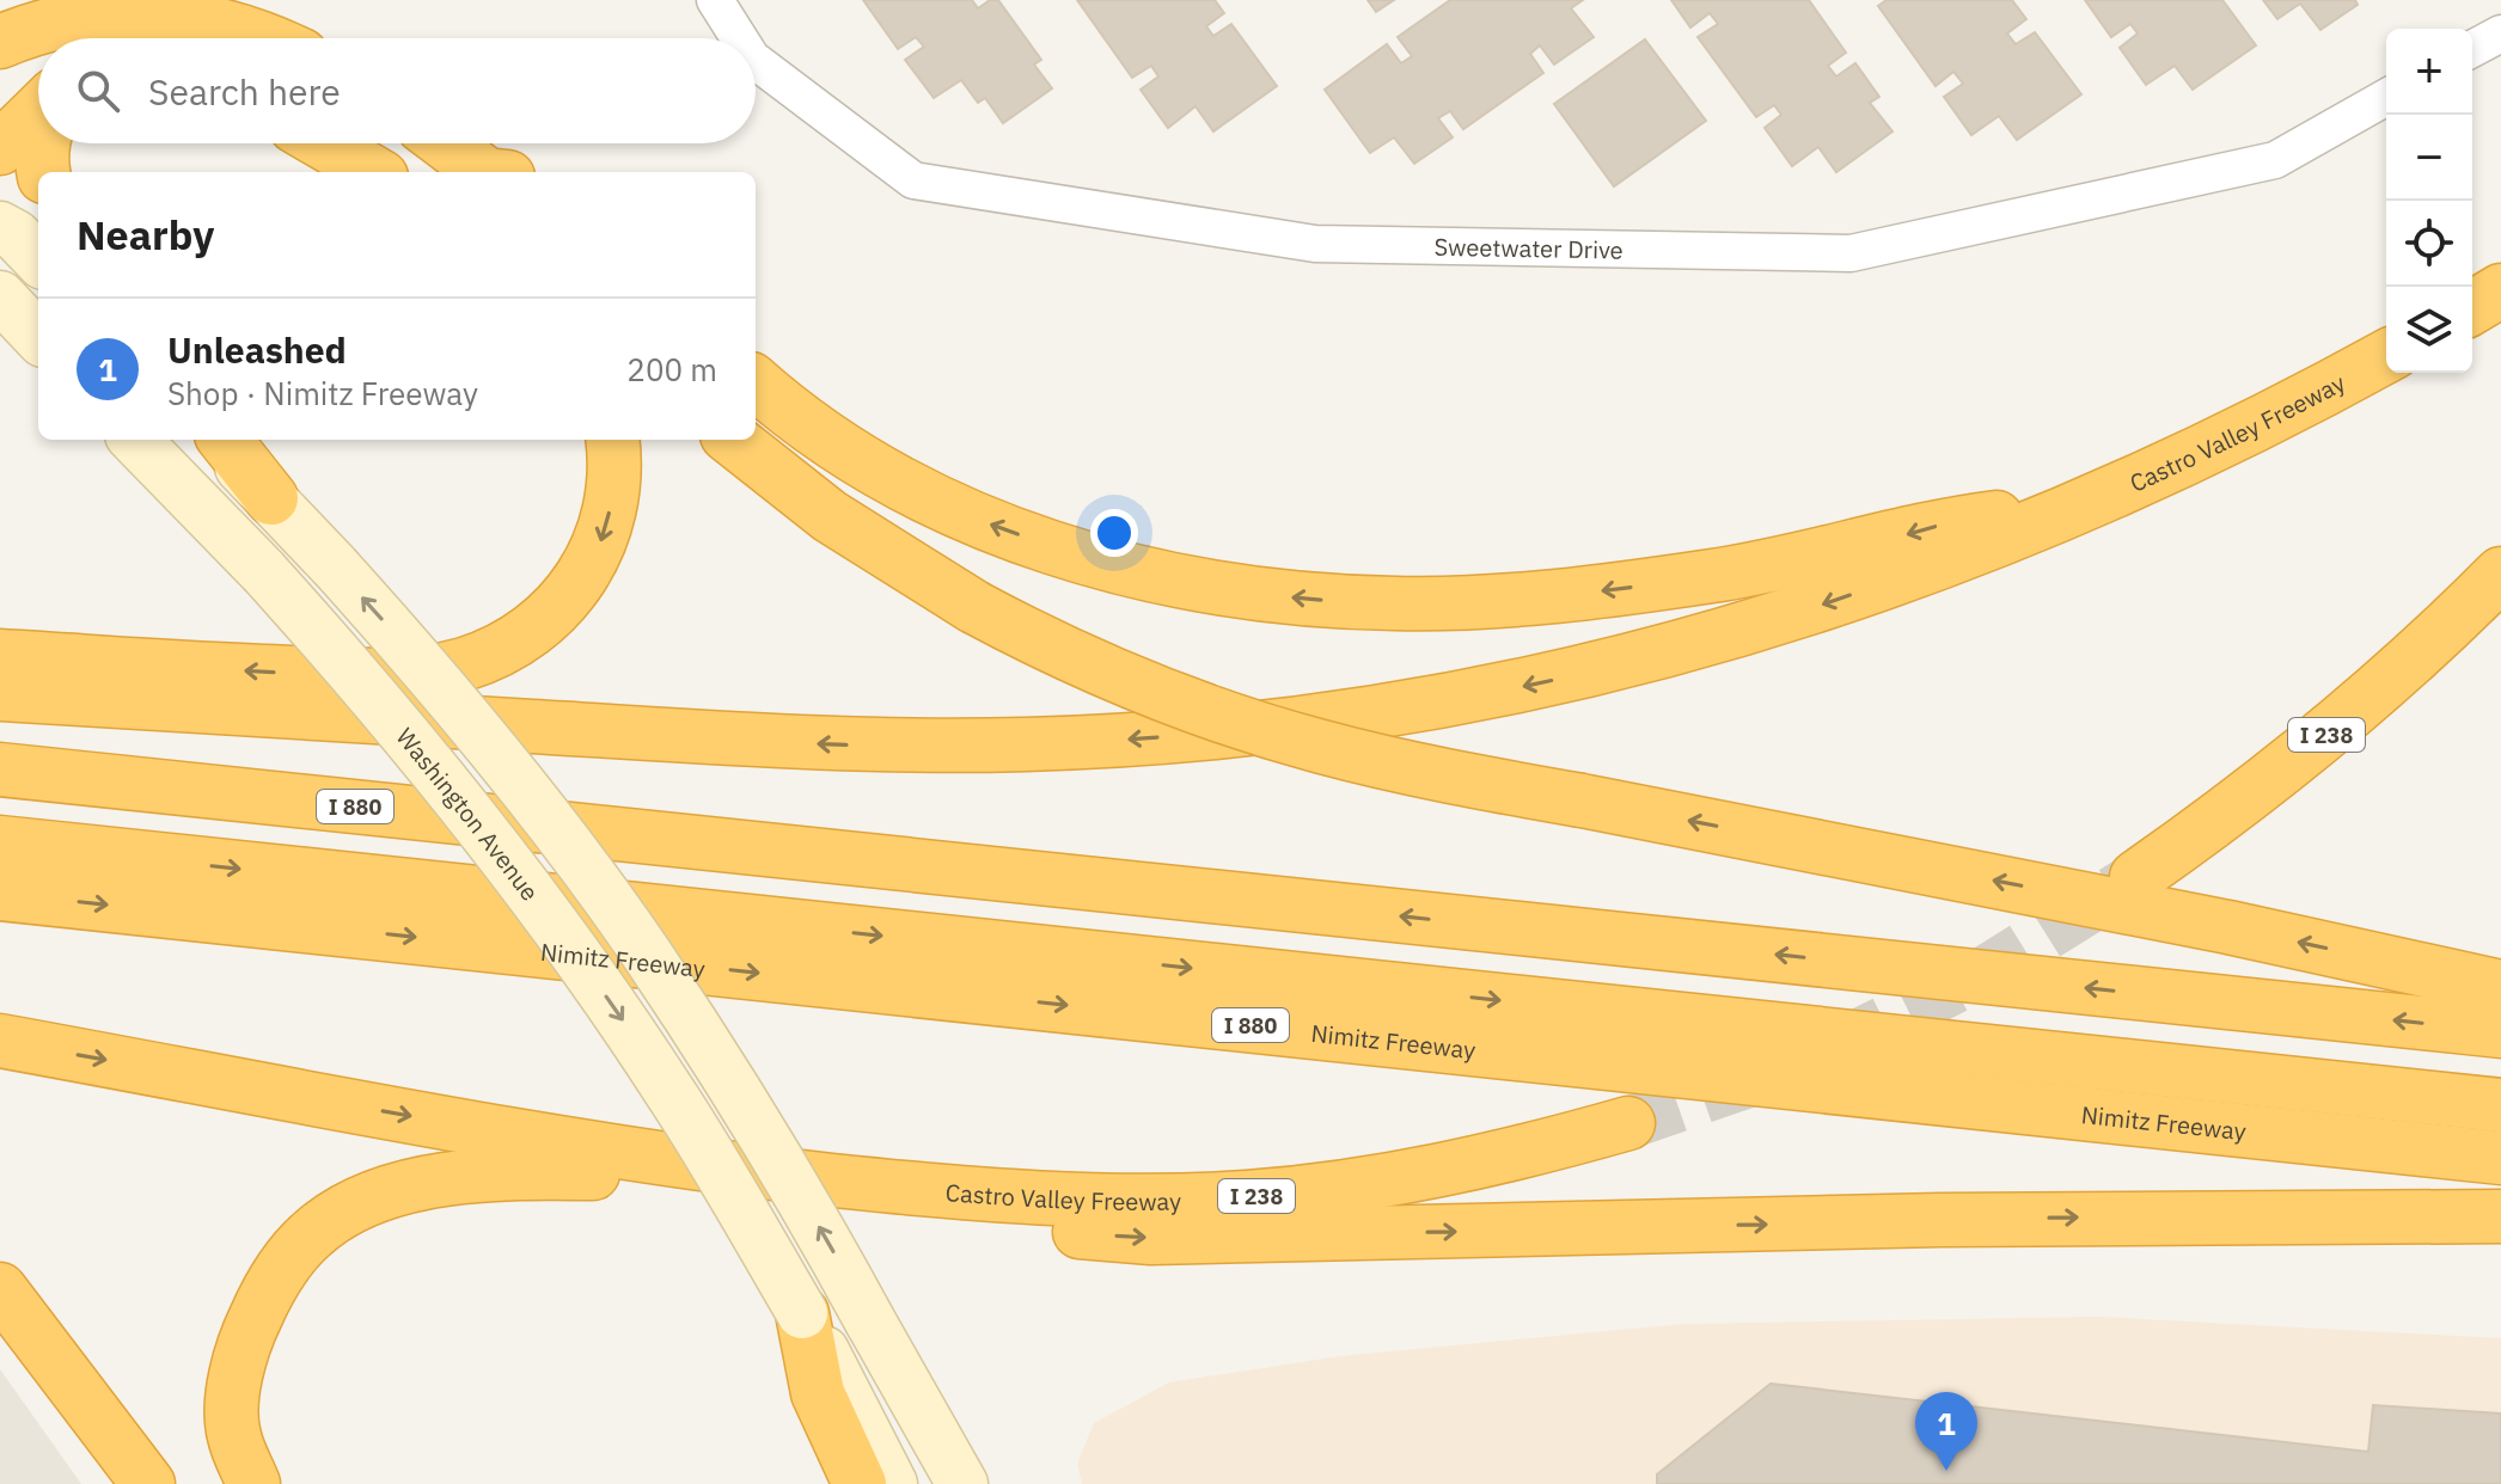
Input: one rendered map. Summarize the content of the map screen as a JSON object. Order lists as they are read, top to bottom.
{
  "streets": {
    "highway": [
      "Castro Valley Freeway",
      "I 238",
      "I 880",
      "Nimitz Freeway"
    ],
    "main road": ["Washington Avenue"],
    "street": ["Sweetwater Drive"]
  },
  "page": {
    "map_buttons": ["+", "−"],
    "search": "Search here",
    "heading": "Nearby",
    "list": [
      {
        "mark": "1",
        "name": "Unleashed",
        "note": "Shop · Nimitz Freeway",
        "value": "200 m"
      }
    ],
    "pins": "1"
  }
}
